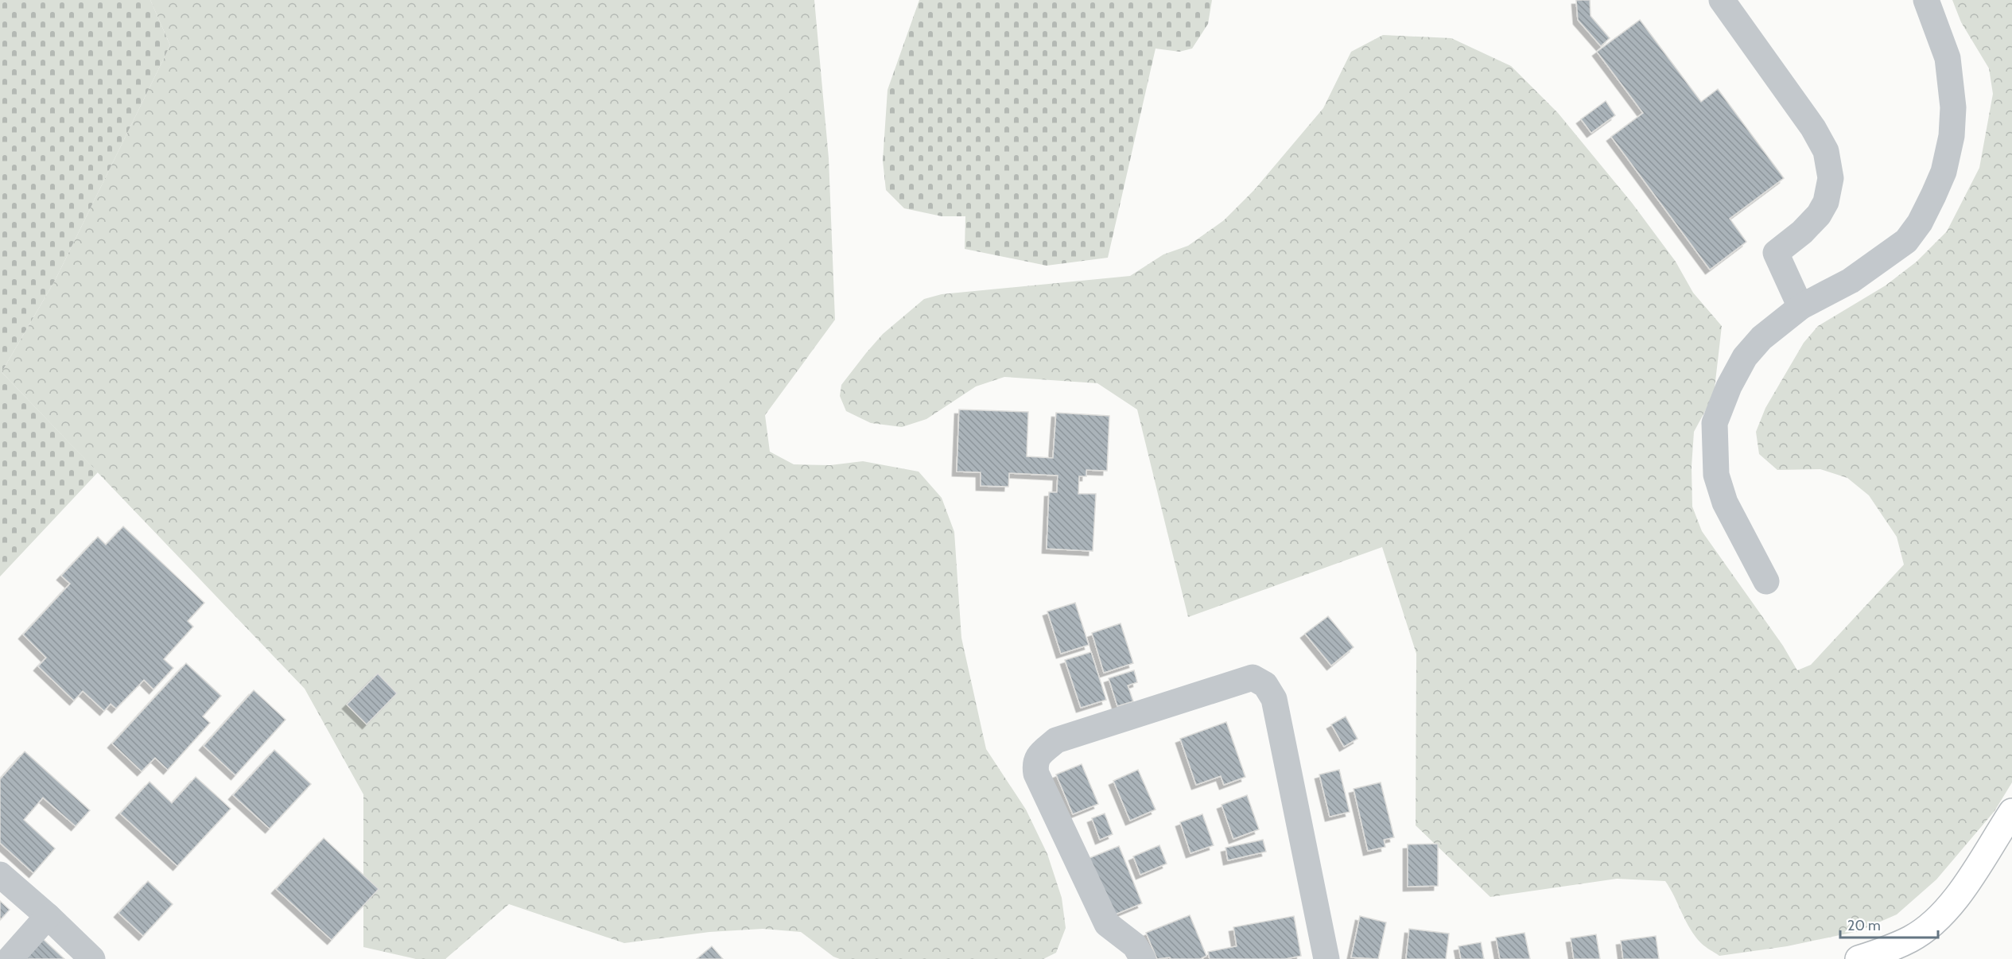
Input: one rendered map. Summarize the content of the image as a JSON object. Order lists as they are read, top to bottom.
{
  "scale_bar": "20 m"
}
